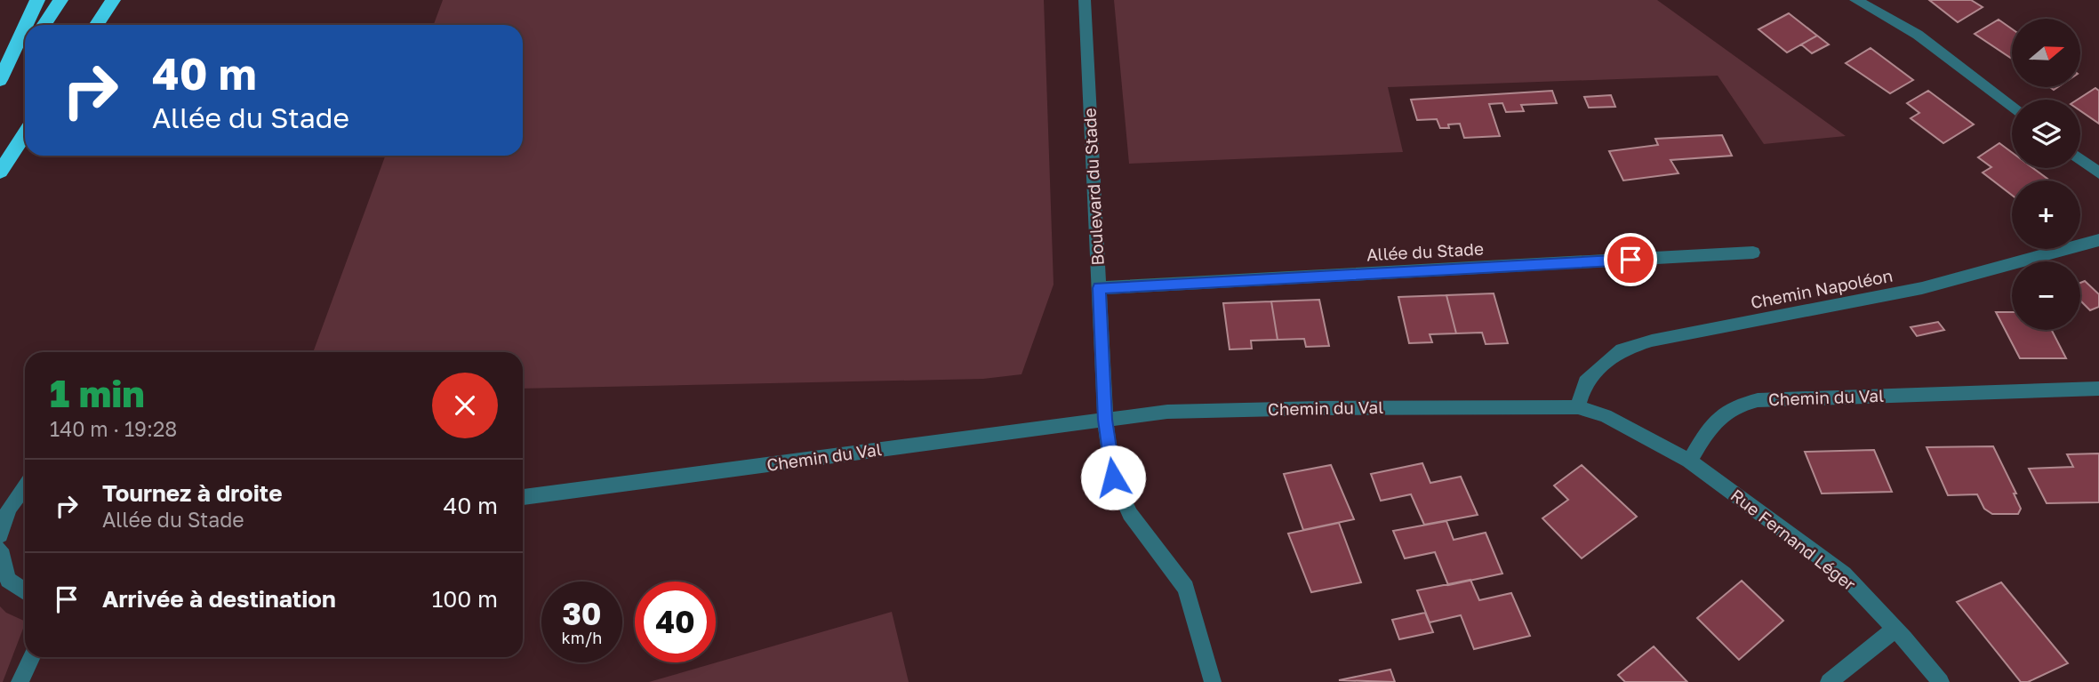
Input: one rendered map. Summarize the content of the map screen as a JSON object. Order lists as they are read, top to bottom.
{
  "streets": {
    "street": [
      "Boulevard du Stade",
      "Allée du Stade",
      "Chemin Napoléon",
      "Chemin du Val",
      "Rue Fernand Léger"
    ]
  },
  "crossings": [
    ["Boulevard du Stade", "Allée du Stade"],
    ["Boulevard du Stade", "Chemin du Val"],
    ["Chemin Napoléon", "Chemin du Val"],
    ["Chemin du Val", "Rue Fernand Léger"]
  ],
  "north": "right",
  "page": {
    "map_buttons": ["+", "−"],
    "turn": ["40 m", "Allée du Stade"],
    "heading": ["1 min", "140 m · 19:28"],
    "list": [
      {
        "name": "Tournez à droite",
        "note": "Allée du Stade",
        "value": "40 m"
      },
      {
        "name": "Arrivée à destination",
        "value": "100 m"
      }
    ],
    "speed": "30 km/h",
    "limit": "40"
  }
}
